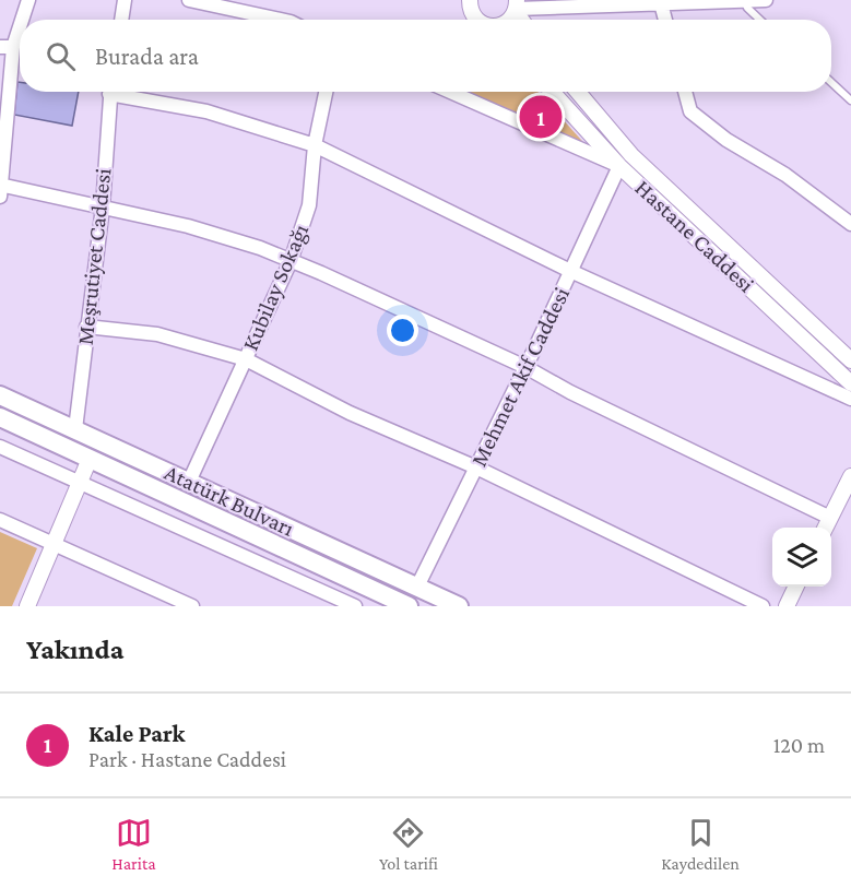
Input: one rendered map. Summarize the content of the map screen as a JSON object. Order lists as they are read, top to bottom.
{
  "streets": {
    "main road": ["Atatürk Bulvarı"],
    "street": [
      "Hastane Caddesi",
      "Meşrutiyet Caddesi",
      "Kubilay Sokağı",
      "Mehmet Akif Caddesi"
    ]
  },
  "crossings": [
    ["Hastane Caddesi", "Mehmet Akif Caddesi"],
    ["Meşrutiyet Caddesi", "Atatürk Bulvarı"],
    ["Kubilay Sokağı", "Atatürk Bulvarı"],
    ["Mehmet Akif Caddesi", "Atatürk Bulvarı"]
  ],
  "page": {
    "search": "Burada ara",
    "pins": "1",
    "heading": "Yakında",
    "list": [
      {
        "mark": "1",
        "name": "Kale Park",
        "note": "Park · Hastane Caddesi",
        "value": "120 m"
      }
    ],
    "nav": ["Harita", "Yol tarifi", "Kaydedilen"]
  }
}
